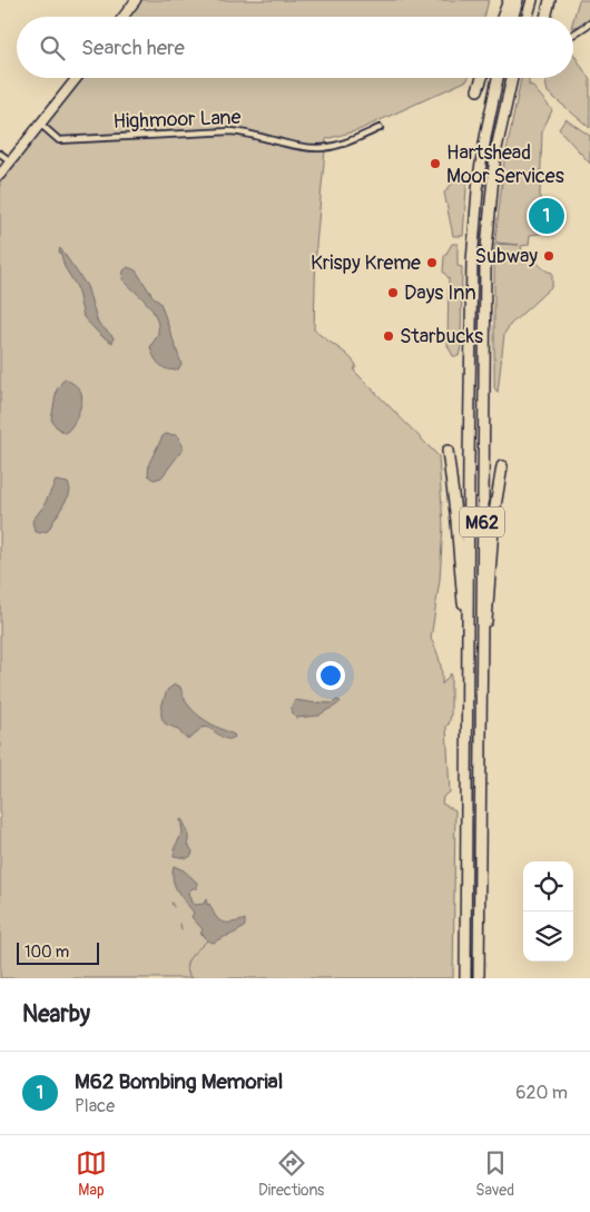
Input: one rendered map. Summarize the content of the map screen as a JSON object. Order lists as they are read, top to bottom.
{
  "streets": {
    "highway": ["M62"],
    "street": ["Highmoor Lane"]
  },
  "places": [
    "Hartshead Moor Services",
    "Subway",
    "Krispy Kreme",
    "Days Inn",
    "Starbucks"
  ],
  "scale_bar": "100 m",
  "page": {
    "search": "Search here",
    "pins": "1",
    "scale": "100 m",
    "heading": "Nearby",
    "list": [
      {
        "mark": "1",
        "name": "M62 Bombing Memorial",
        "note": "Place",
        "value": "620 m"
      }
    ],
    "nav": ["Map", "Directions", "Saved"]
  }
}
